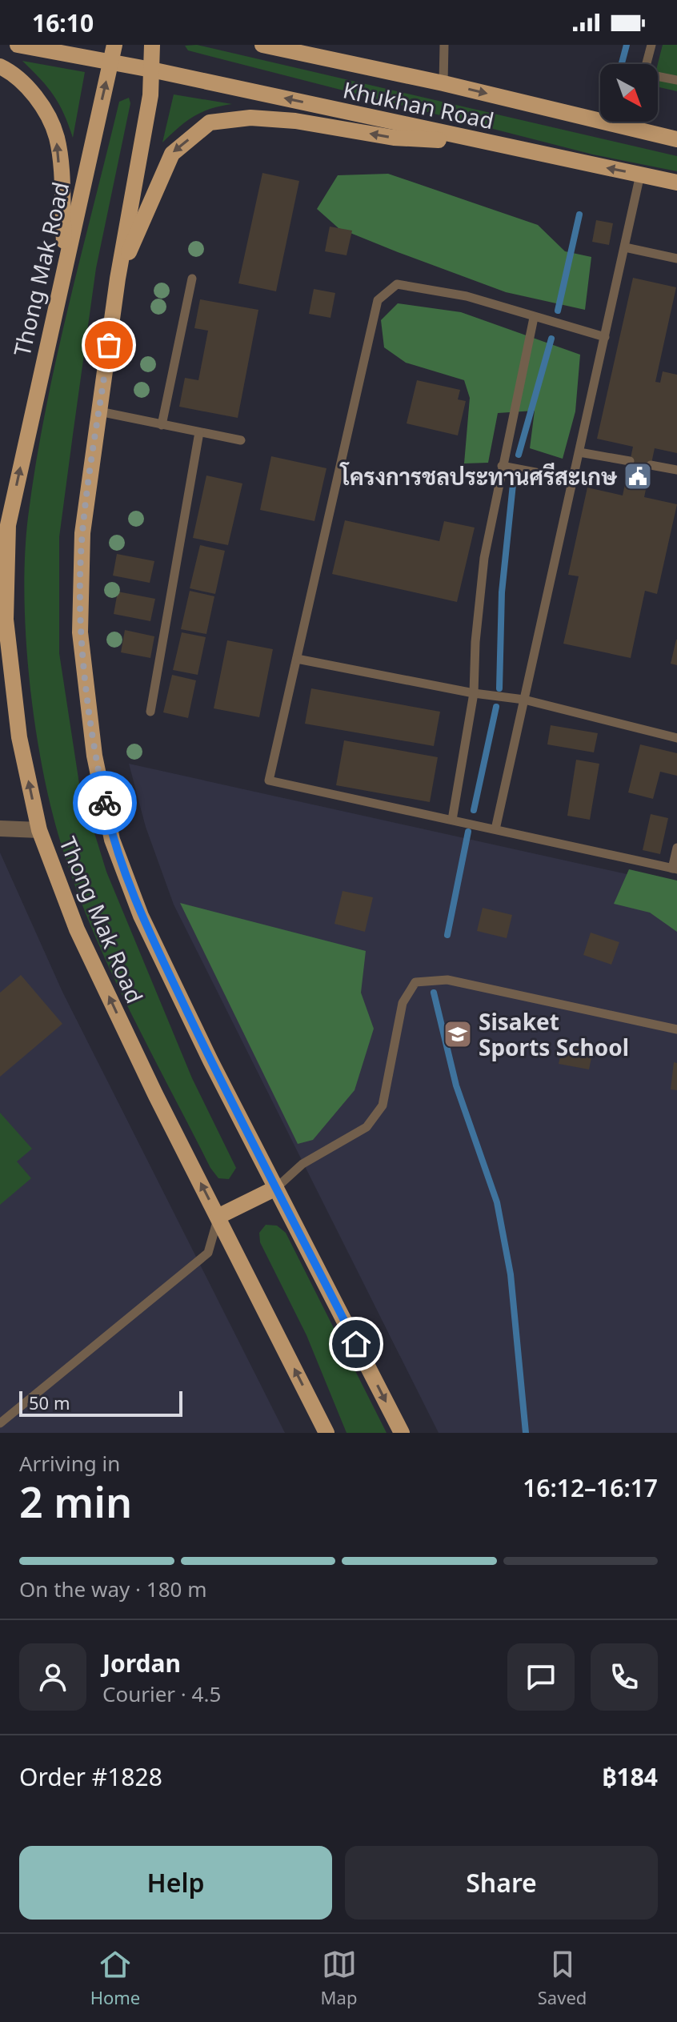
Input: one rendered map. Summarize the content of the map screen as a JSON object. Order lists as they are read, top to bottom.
{
  "streets": {
    "main road": ["Khukhan Road", "Thong Mak Road"]
  },
  "crossings": [
    ["Khukhan Road", "Thong Mak Road"]
  ],
  "places": {
    "public building": ["โครงการชลประทานศรีสะเกษ"],
    "school or university": ["Sisaket Sports School"]
  },
  "scale_bar": "50 m",
  "north": "bottom right",
  "page": {
    "status": "16:10",
    "scale": "50 m",
    "heading": ["2 min", "Arriving in", "16:12–16:17"],
    "panel": [
      "Jordan",
      "Courier · 4.5",
      "Order #1828",
      "฿184"
    ],
    "bar": "On the way · 180 m",
    "buttons": ["Help", "Share"],
    "tabs": ["Home", "Map", "Saved"]
  }
}
